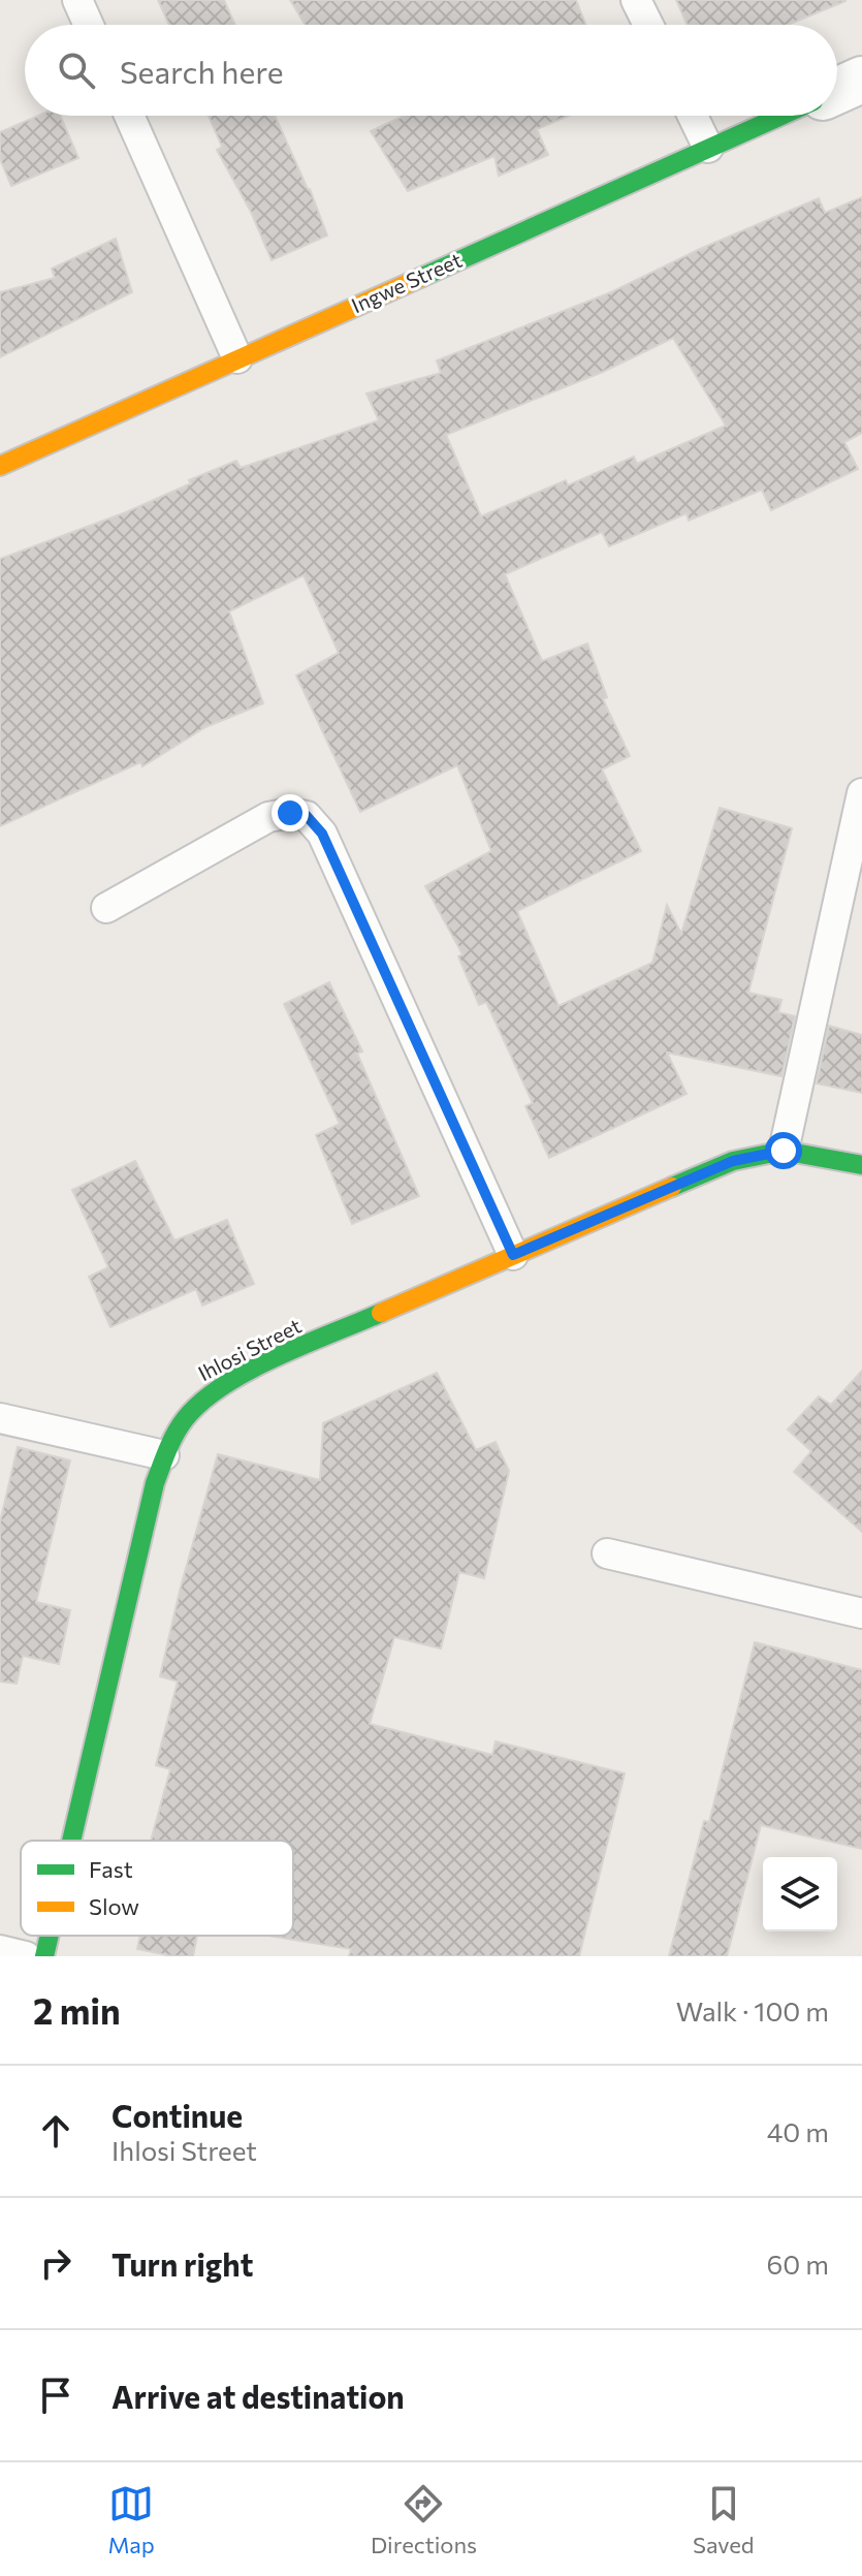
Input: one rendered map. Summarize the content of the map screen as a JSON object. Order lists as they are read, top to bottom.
{
  "streets": {
    "street": ["Ingwe Street", "Ihlosi Street"]
  },
  "legend": ["Fast", "Slow"],
  "page": {
    "search": "Search here",
    "heading": ["2 min", "Walk · 100 m"],
    "list": [
      ["Continue", "Ihlosi Street", "40 m"],
      ["Turn right", "60 m"],
      "Arrive at destination"
    ],
    "nav": ["Map", "Directions", "Saved"]
  }
}
